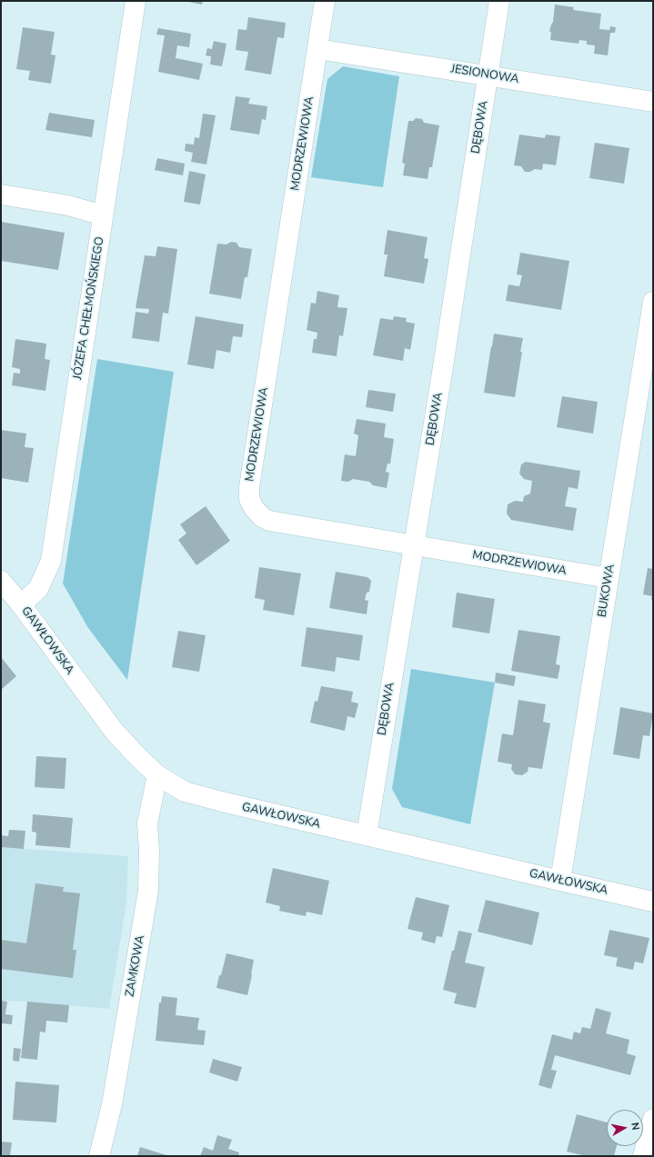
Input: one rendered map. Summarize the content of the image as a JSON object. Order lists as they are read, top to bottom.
{
  "streets": {
    "street": [
      "JESIONOWA",
      "DĘBOWA",
      "MODRZEWIOWA",
      "JÓZEFA CHEŁMOŃSKIEGO",
      "BUKOWA",
      "GAWŁOWSKA",
      "ZAMKOWA"
    ]
  },
  "crossings": [
    ["JESIONOWA", "DĘBOWA"],
    ["JESIONOWA", "MODRZEWIOWA"],
    ["DĘBOWA", "MODRZEWIOWA"],
    ["DĘBOWA", "GAWŁOWSKA"],
    ["MODRZEWIOWA", "BUKOWA"],
    ["JÓZEFA CHEŁMOŃSKIEGO", "GAWŁOWSKA"],
    ["BUKOWA", "GAWŁOWSKA"],
    ["GAWŁOWSKA", "ZAMKOWA"]
  ],
  "north": "right"
}
